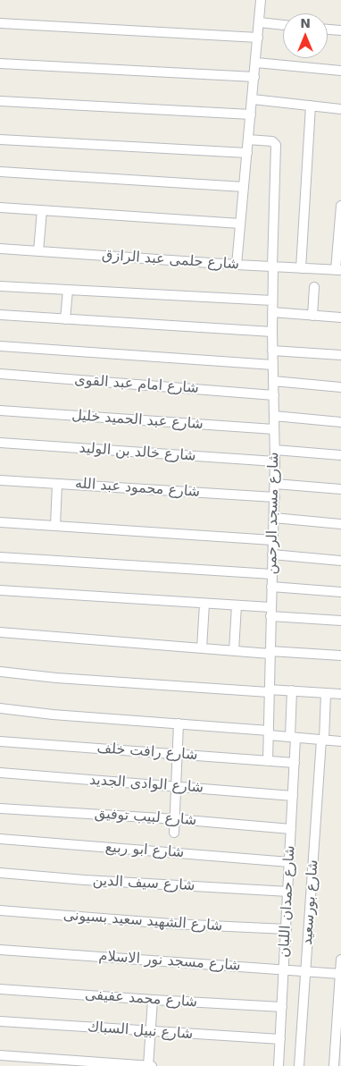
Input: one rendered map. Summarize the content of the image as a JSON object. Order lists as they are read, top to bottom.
{
  "streets": {
    "street": [
      "شارع حلمى عبد الرازق",
      "شارع امام عبد القوى",
      "شارع عبد الحميد خليل",
      "شارع خالد بن الوليد",
      "شارع محمود عبد الله",
      "شارع مسجد الرحمن",
      "شارع رافت خلف",
      "شارع الوادى الجديد",
      "شارع لبيب توفيق",
      "شارع ابو ربيع",
      "شارع سيف الدين",
      "شارع حمدان اللبان",
      "شارع بورسعيد",
      "شارع الشهيد سعيد بسيونى",
      "شارع مسجد نور الاسلام",
      "شارع محمد عفيفى",
      "شارع نبيل السباك"
    ]
  },
  "crossings": [
    ["شارع حلمى عبد الرازق", "شارع مسجد الرحمن"],
    ["شارع امام عبد القوى", "شارع مسجد الرحمن"],
    ["شارع عبد الحميد خليل", "شارع مسجد الرحمن"],
    ["شارع خالد بن الوليد", "شارع مسجد الرحمن"],
    ["شارع محمود عبد الله", "شارع مسجد الرحمن"],
    ["شارع مسجد الرحمن", "شارع رافت خلف"],
    ["شارع رافت خلف", "شارع حمدان اللبان"],
    ["شارع الوادى الجديد", "شارع حمدان اللبان"],
    ["شارع لبيب توفيق", "شارع حمدان اللبان"],
    ["شارع ابو ربيع", "شارع حمدان اللبان"],
    ["شارع سيف الدين", "شارع حمدان اللبان"],
    ["شارع حمدان اللبان", "شارع الشهيد سعيد بسيونى"],
    ["شارع حمدان اللبان", "شارع مسجد نور الاسلام"],
    ["شارع حمدان اللبان", "شارع محمد عفيفى"],
    ["شارع حمدان اللبان", "شارع نبيل السباك"],
    ["شارع بورسعيد", "شارع مسجد نور الاسلام"]
  ],
  "north": "top"
}
